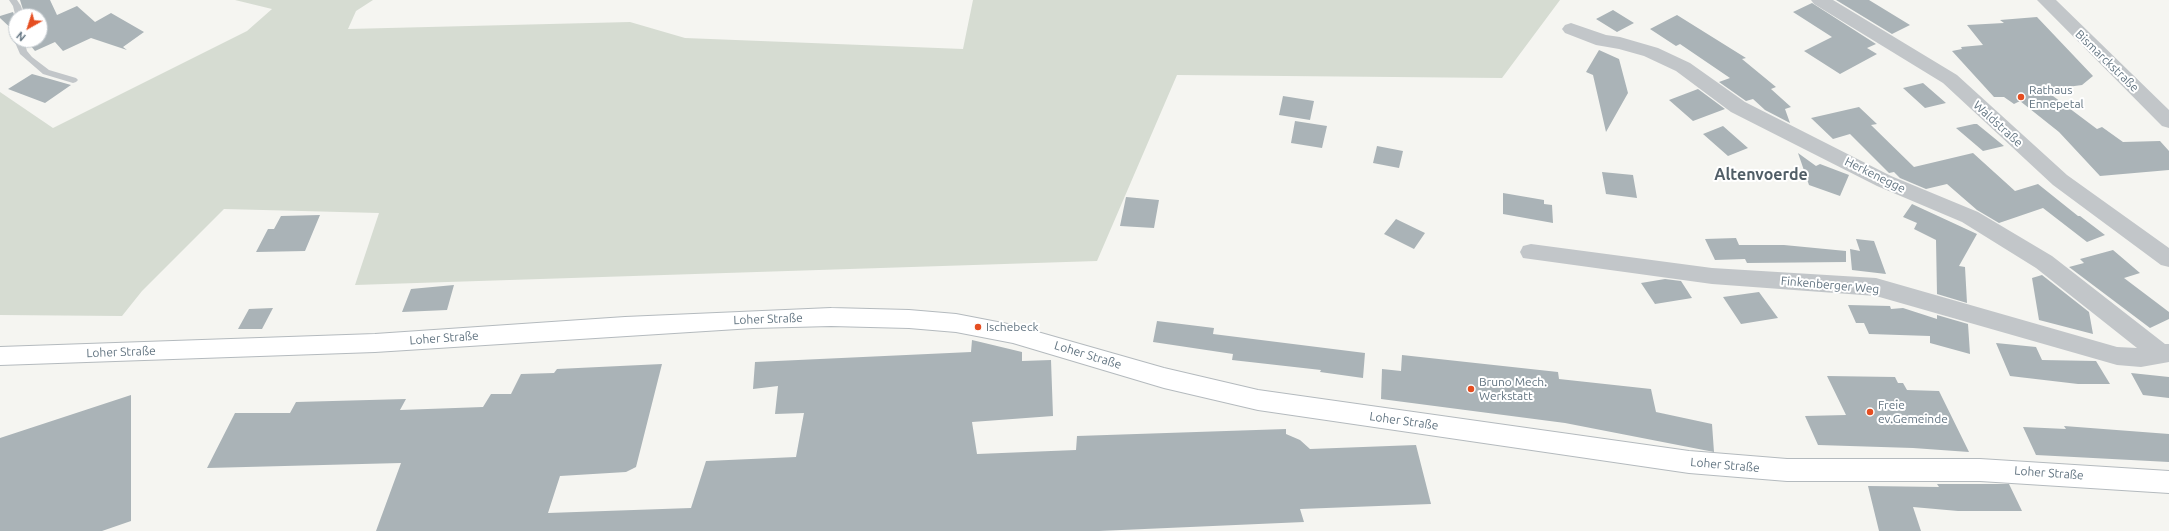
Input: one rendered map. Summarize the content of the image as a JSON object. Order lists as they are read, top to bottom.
{
  "streets": {
    "main road": ["Loher Straße"],
    "street": [
      "Bismarckstraße",
      "Waldstraße",
      "Herkenegge",
      "Finkenberger Weg"
    ]
  },
  "crossings": [
    ["Herkenegge", "Finkenberger Weg"]
  ],
  "districts": ["Altenvoerde"],
  "places": [
    "Rathaus Ennepetal",
    "Ischebeck",
    "Bruno Mech. Werkstatt",
    "Freie ev.Gemeinde"
  ],
  "north": "bottom left"
}
